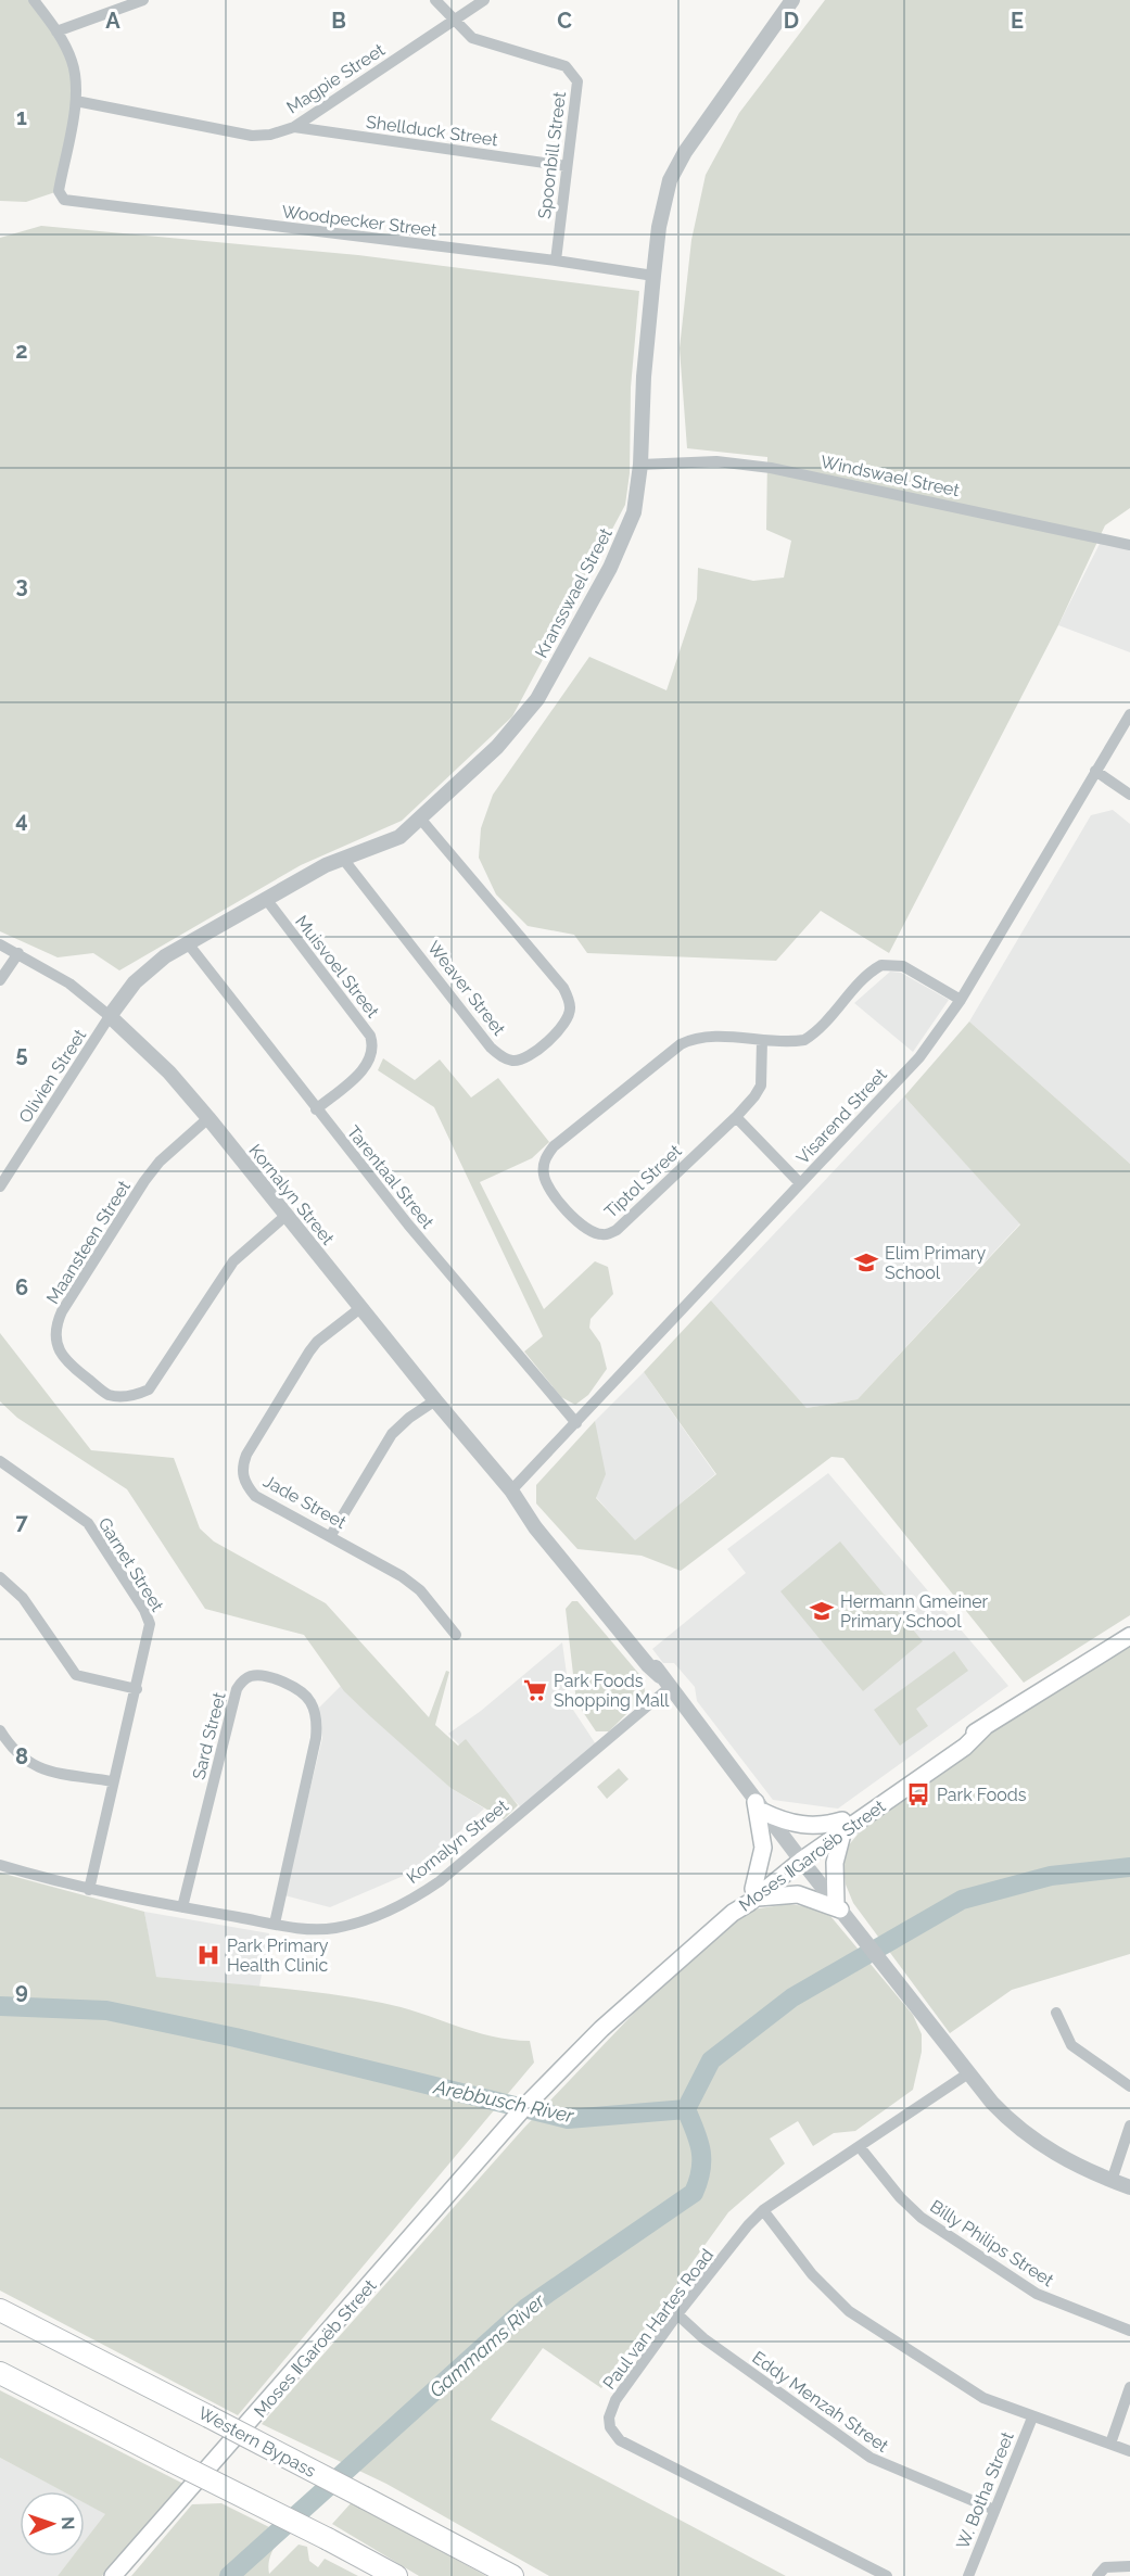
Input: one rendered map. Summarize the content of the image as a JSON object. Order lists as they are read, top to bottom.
{
  "streets": {
    "highway": ["Western Bypass"],
    "main road": ["Moses ǁGaroëb Street"],
    "street": [
      "Magpie Street",
      "Shellduck Street",
      "Spoonbill Street",
      "Woodpecker Street",
      "Windswael Street",
      "Kransswael Street",
      "Muisvoel Street",
      "Weaver Street",
      "Olivien Street",
      "Visarend Street",
      "Tarentaal Street",
      "Tiptol Street",
      "Kornalyn Street",
      "Maansteen Street",
      "Jade Street",
      "Garnet Street",
      "Sard Street",
      "Billy Philips Street",
      "Paul van Hartes Road",
      "Eddy Menzah Street",
      "W. Botha Street"
    ]
  },
  "crossings": [
    ["Magpie Street", "Shellduck Street"],
    ["Magpie Street", "Spoonbill Street"],
    ["Magpie Street", "Woodpecker Street"],
    ["Shellduck Street", "Spoonbill Street"],
    ["Spoonbill Street", "Woodpecker Street"],
    ["Woodpecker Street", "Kransswael Street"],
    ["Windswael Street", "Kransswael Street"],
    ["Kransswael Street", "Muisvoel Street"],
    ["Kransswael Street", "Weaver Street"],
    ["Kransswael Street", "Olivien Street"],
    ["Kransswael Street", "Tarentaal Street"],
    ["Kransswael Street", "Kornalyn Street"],
    ["Muisvoel Street", "Tarentaal Street"],
    ["Olivien Street", "Kornalyn Street"],
    ["Visarend Street", "Tarentaal Street"],
    ["Visarend Street", "Tiptol Street"],
    ["Visarend Street", "Kornalyn Street"],
    ["Kornalyn Street", "Maansteen Street"],
    ["Kornalyn Street", "Jade Street"],
    ["Kornalyn Street", "Garnet Street"],
    ["Kornalyn Street", "Sard Street"],
    ["Kornalyn Street", "Moses ǁGaroëb Street"],
    ["Kornalyn Street", "Paul van Hartes Road"],
    ["Billy Philips Street", "Paul van Hartes Road"],
    ["Paul van Hartes Road", "Eddy Menzah Street"],
    ["Eddy Menzah Street", "W. Botha Street"]
  ],
  "water": ["Arebbusch River", "Gammams River"],
  "places": {
    "school or university": ["Elim Primary School", "Hermann Gmeiner Primary School"],
    "supermarket": ["Park Foods Shopping Mall"],
    "bus stop": ["Park Foods"],
    "hospital": ["Park Primary Health Clinic"]
  },
  "north": "right",
  "grid": {
    "columns": [
      "A",
      "B",
      "C",
      "D",
      "E"
    ],
    "rows": [
      "1",
      "2",
      "3",
      "4",
      "5",
      "6",
      "7",
      "8",
      "9"
    ]
  }
}
